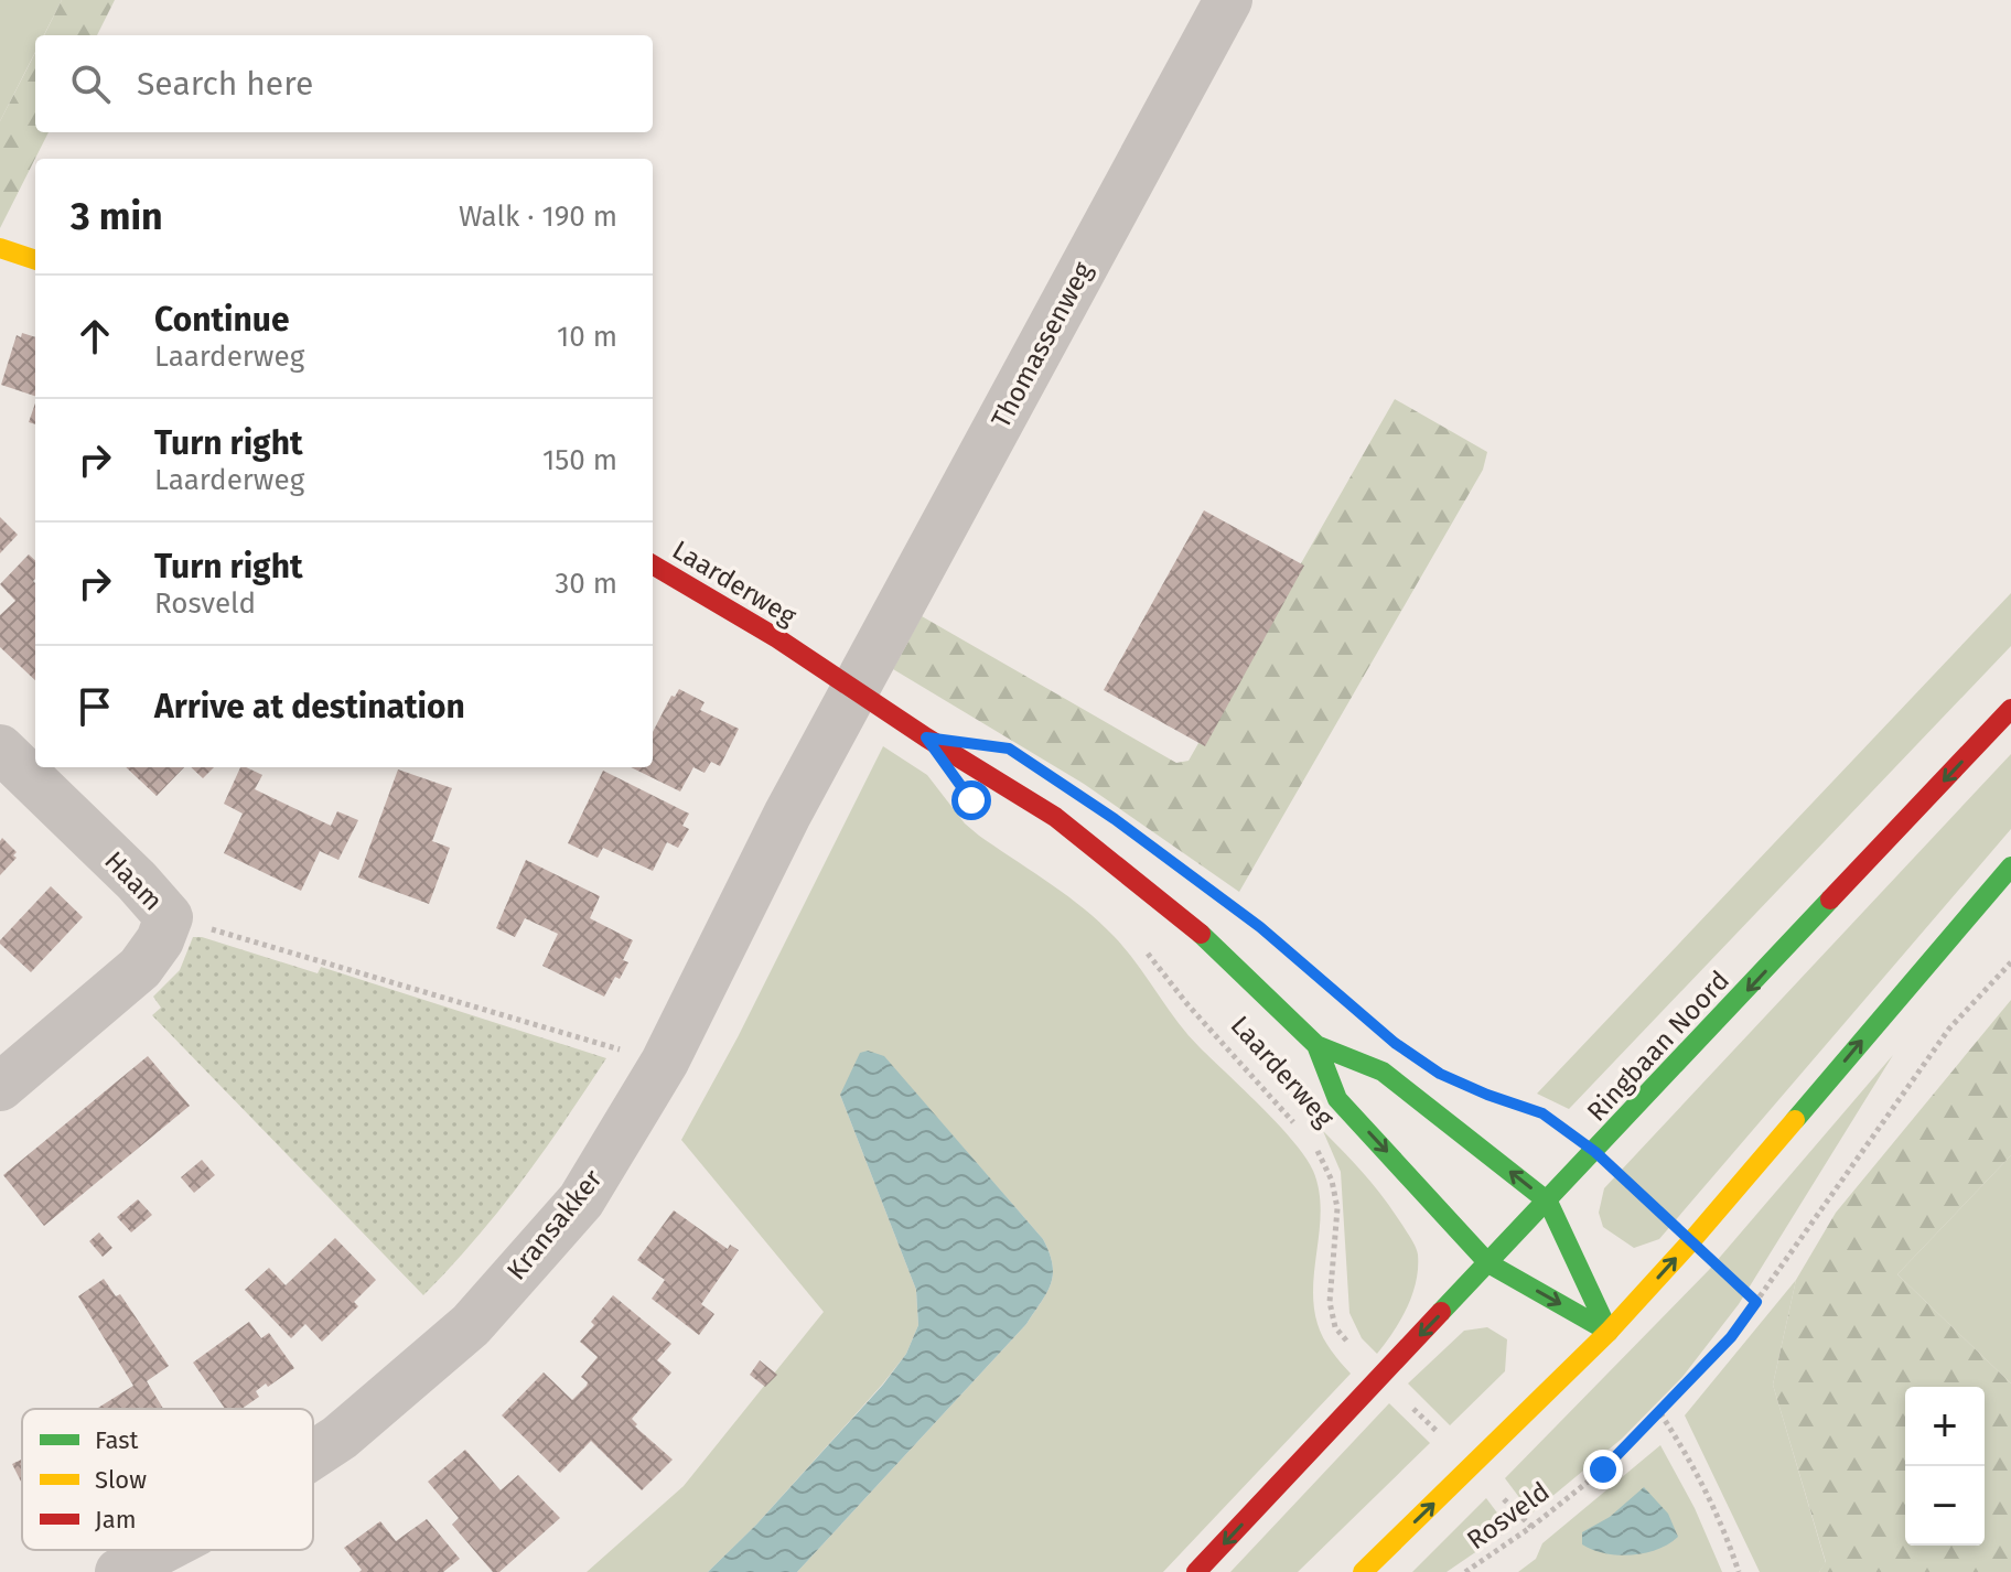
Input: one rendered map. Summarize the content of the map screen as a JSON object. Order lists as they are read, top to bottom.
{
  "streets": {
    "main road": ["Laarderweg", "Ringbaan Noord"],
    "street": ["Thomassenweg", "Haam", "Kransakker"],
    "path": ["Rosveld"]
  },
  "crossings": [
    ["Thomassenweg", "Laarderweg"],
    ["Thomassenweg", "Kransakker"],
    ["Laarderweg", "Ringbaan Noord"],
    ["Laarderweg", "Kransakker"],
    ["Laarderweg", "Rosveld"]
  ],
  "legend": ["Fast", "Slow", "Jam"],
  "page": {
    "search": "Search here",
    "heading": ["3 min", "Walk · 190 m"],
    "list": [
      ["Continue", "Laarderweg", "10 m"],
      ["Turn right", "Laarderweg", "150 m"],
      ["Turn right", "Rosveld", "30 m"],
      "Arrive at destination"
    ],
    "map_buttons": ["+", "−"]
  }
}
